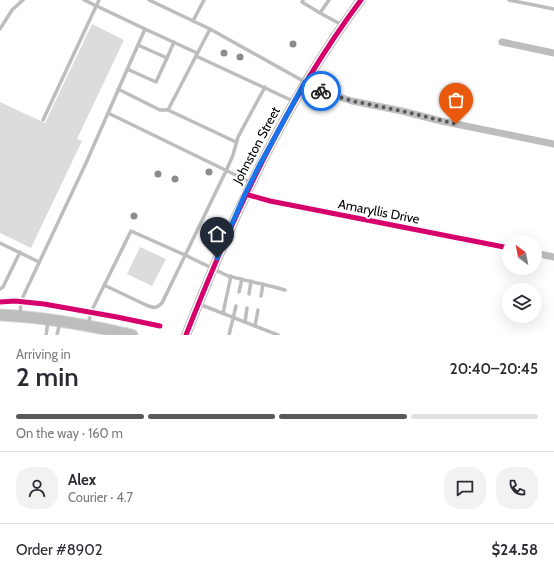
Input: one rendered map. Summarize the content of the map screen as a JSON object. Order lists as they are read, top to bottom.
{
  "streets": {
    "main road": ["Johnston Street"],
    "street": ["Amaryllis Drive"]
  },
  "crossings": [
    ["Johnston Street", "Amaryllis Drive"]
  ],
  "north": "top left",
  "page": {
    "heading": ["2 min", "Arriving in", "20:40–20:45"],
    "panel": [
      "Alex",
      "Courier · 4.7",
      "Order #8902",
      "$24.58"
    ],
    "bar": "On the way · 160 m"
  }
}
